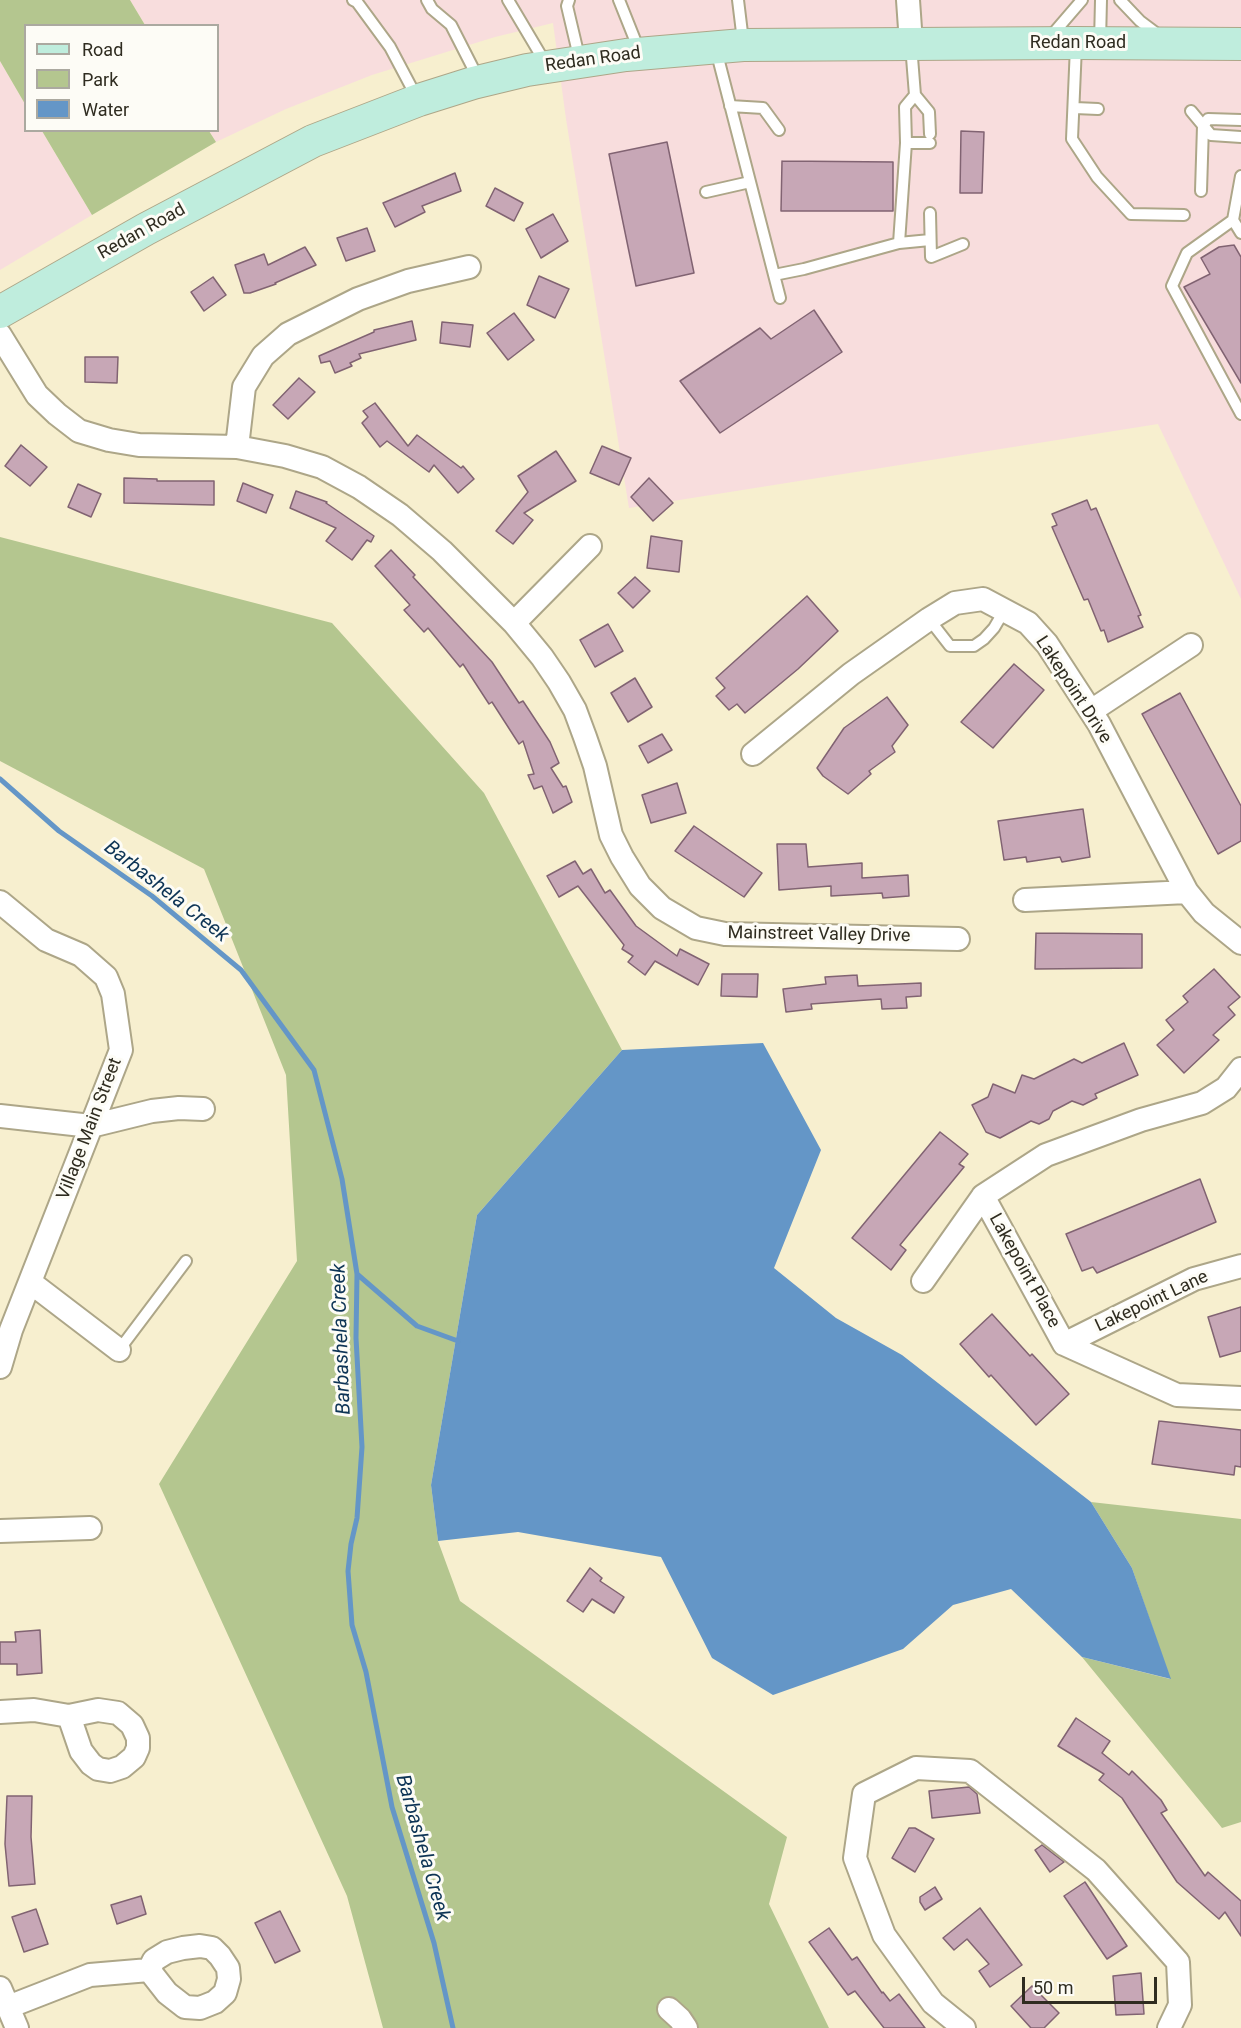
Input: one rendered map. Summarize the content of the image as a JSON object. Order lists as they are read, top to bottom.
{
  "streets": {
    "main road": ["Redan Road"],
    "street": [
      "Lakepoint Drive",
      "Mainstreet Valley Drive",
      "Village Main Street",
      "Lakepoint Place",
      "Lakepoint Lane"
    ]
  },
  "crossings": [
    ["Lakepoint Place", "Lakepoint Lane"]
  ],
  "water": ["Barbashela Creek"],
  "legend": ["Road", "Park", "Water"],
  "scale_bar": "50 m"
}
